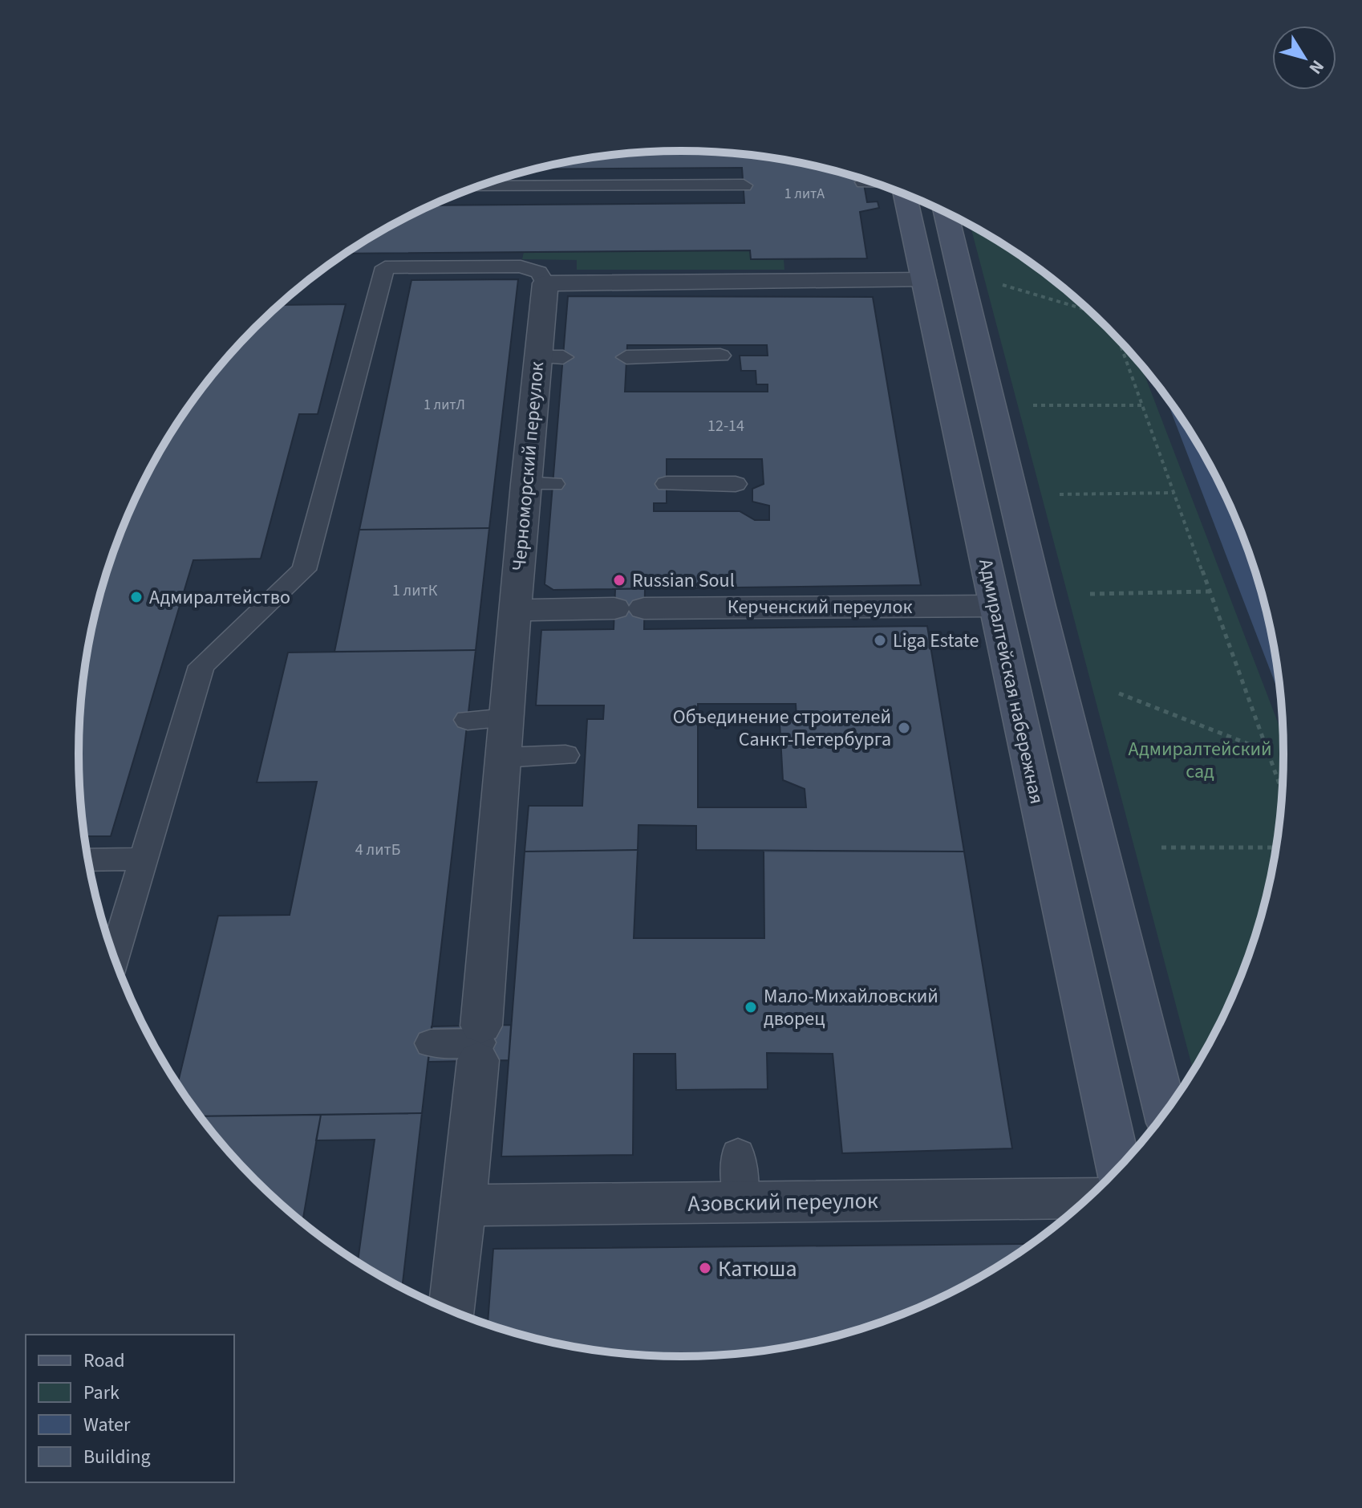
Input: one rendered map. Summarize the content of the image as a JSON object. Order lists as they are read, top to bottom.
{
  "streets": {
    "main road": ["Адмиралтейская набережная"],
    "street": ["Черноморский переулок", "Керченский переулок", "Азовский переулок"]
  },
  "crossings": [
    ["Черноморский переулок", "Керченский переулок"],
    ["Черноморский переулок", "Азовский переулок"],
    ["Керченский переулок", "Адмиралтейская набережная"]
  ],
  "parks": ["Адмиралтейский сад"],
  "places": [
    "Russian Soul",
    "Адмиралтейство",
    "Liga Estate",
    "Объединение строителей Санкт-Петербурга",
    "Мало-Михайловский дворец",
    "Катюша"
  ],
  "house_numbers": [
    "1 литА",
    "1 литЛ",
    "12-14",
    "1 литК",
    "4 литБ"
  ],
  "legend": [
    "Road",
    "Park",
    "Water",
    "Building"
  ],
  "north": "bottom right"
}
